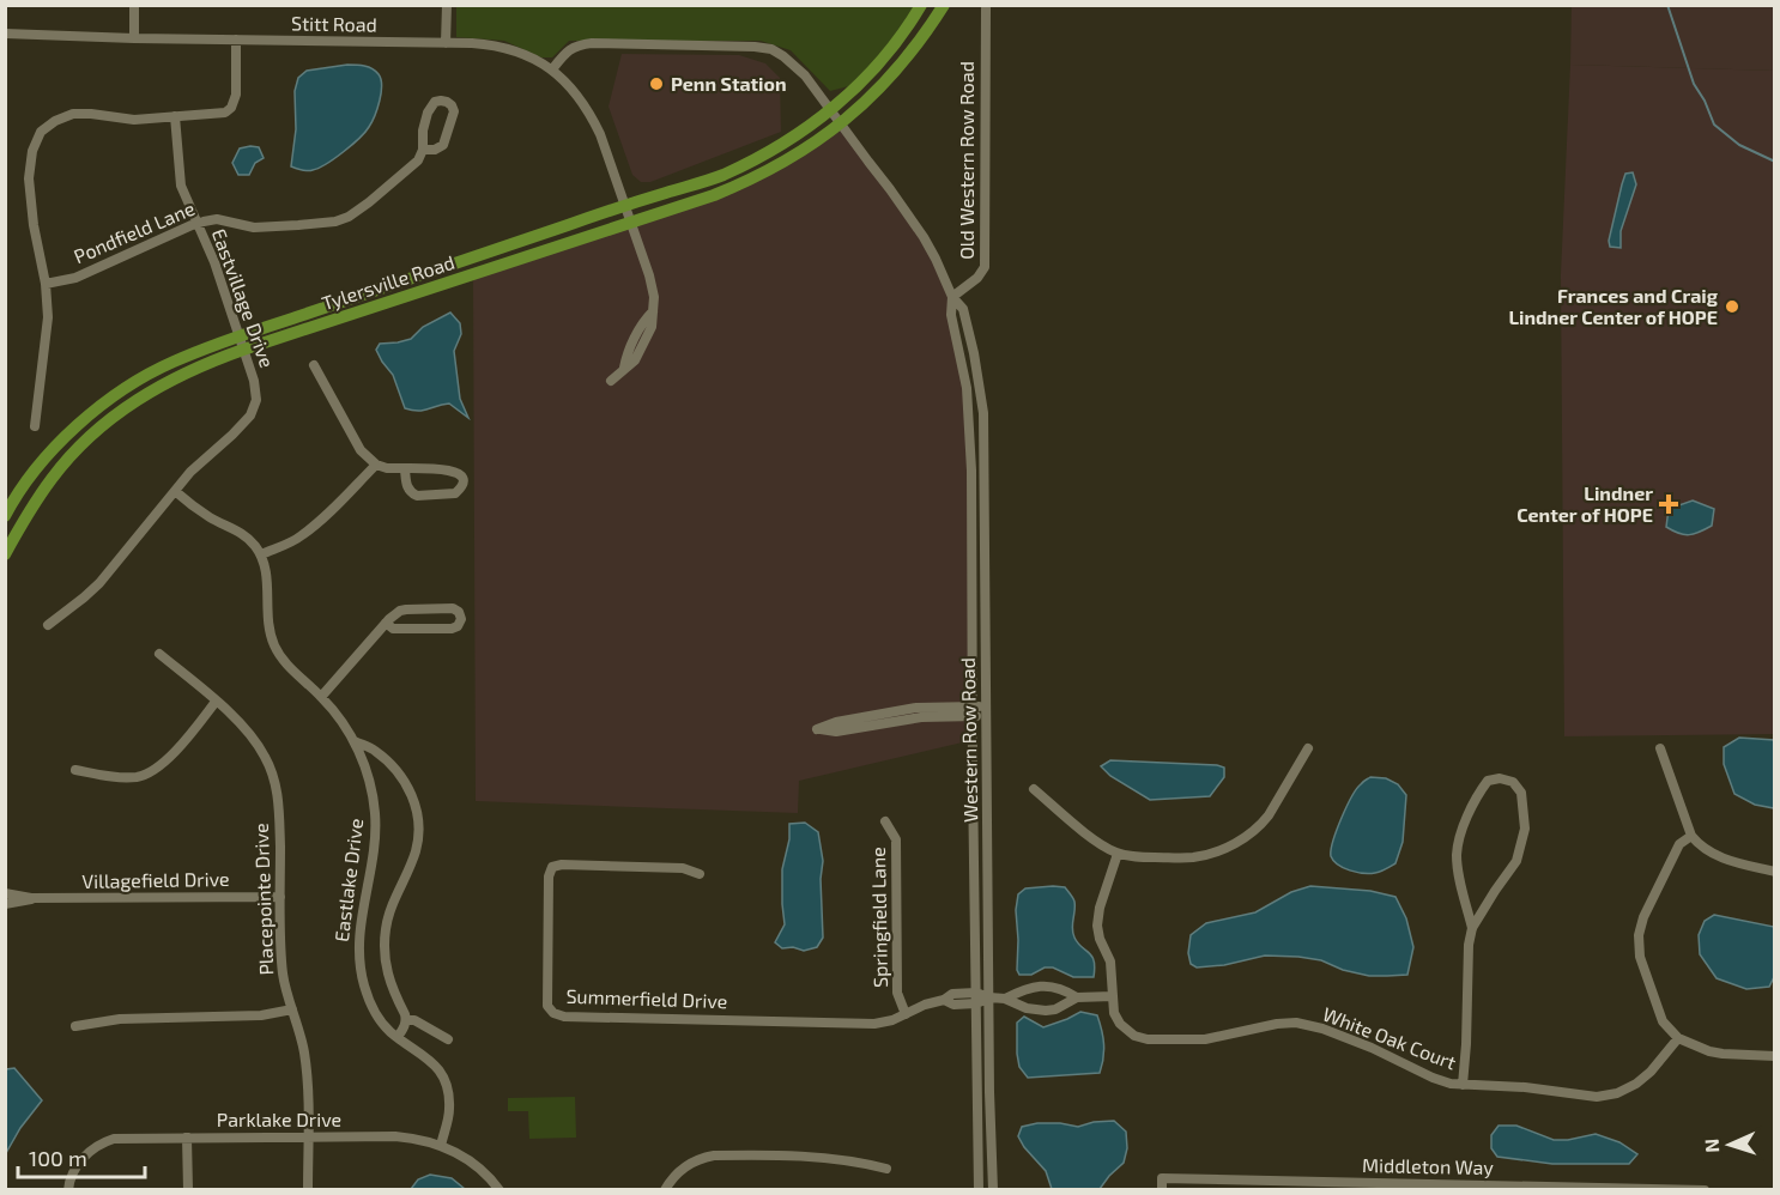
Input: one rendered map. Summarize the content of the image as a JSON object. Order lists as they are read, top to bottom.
{
  "streets": {
    "main road": ["Tylersville Road"],
    "street": [
      "Stitt Road",
      "Old Western Row Road",
      "Pondfield Lane",
      "Eastvillage Drive",
      "Western Row Road",
      "Villagefield Drive",
      "Eastlake Drive",
      "Placepointe Drive",
      "Springfield Lane",
      "Summerfield Drive",
      "White Oak Court",
      "Parklake Drive",
      "Middleton Way"
    ]
  },
  "crossings": [
    ["Stitt Road", "Tylersville Road"],
    ["Old Western Row Road", "Western Row Road"],
    ["Pondfield Lane", "Eastvillage Drive"],
    ["Tylersville Road", "Eastvillage Drive"],
    ["Tylersville Road", "Western Row Road"],
    ["Western Row Road", "Summerfield Drive"],
    ["Villagefield Drive", "Placepointe Drive"],
    ["Eastlake Drive", "Parklake Drive"],
    ["Placepointe Drive", "Parklake Drive"],
    ["Springfield Lane", "Summerfield Drive"]
  ],
  "places": {
    "other": ["Penn Station", "Frances and Craig Lindner Center of HOPE"],
    "health": ["Lindner Center of HOPE"]
  },
  "scale_bar": "100 m",
  "north": "left"
}
